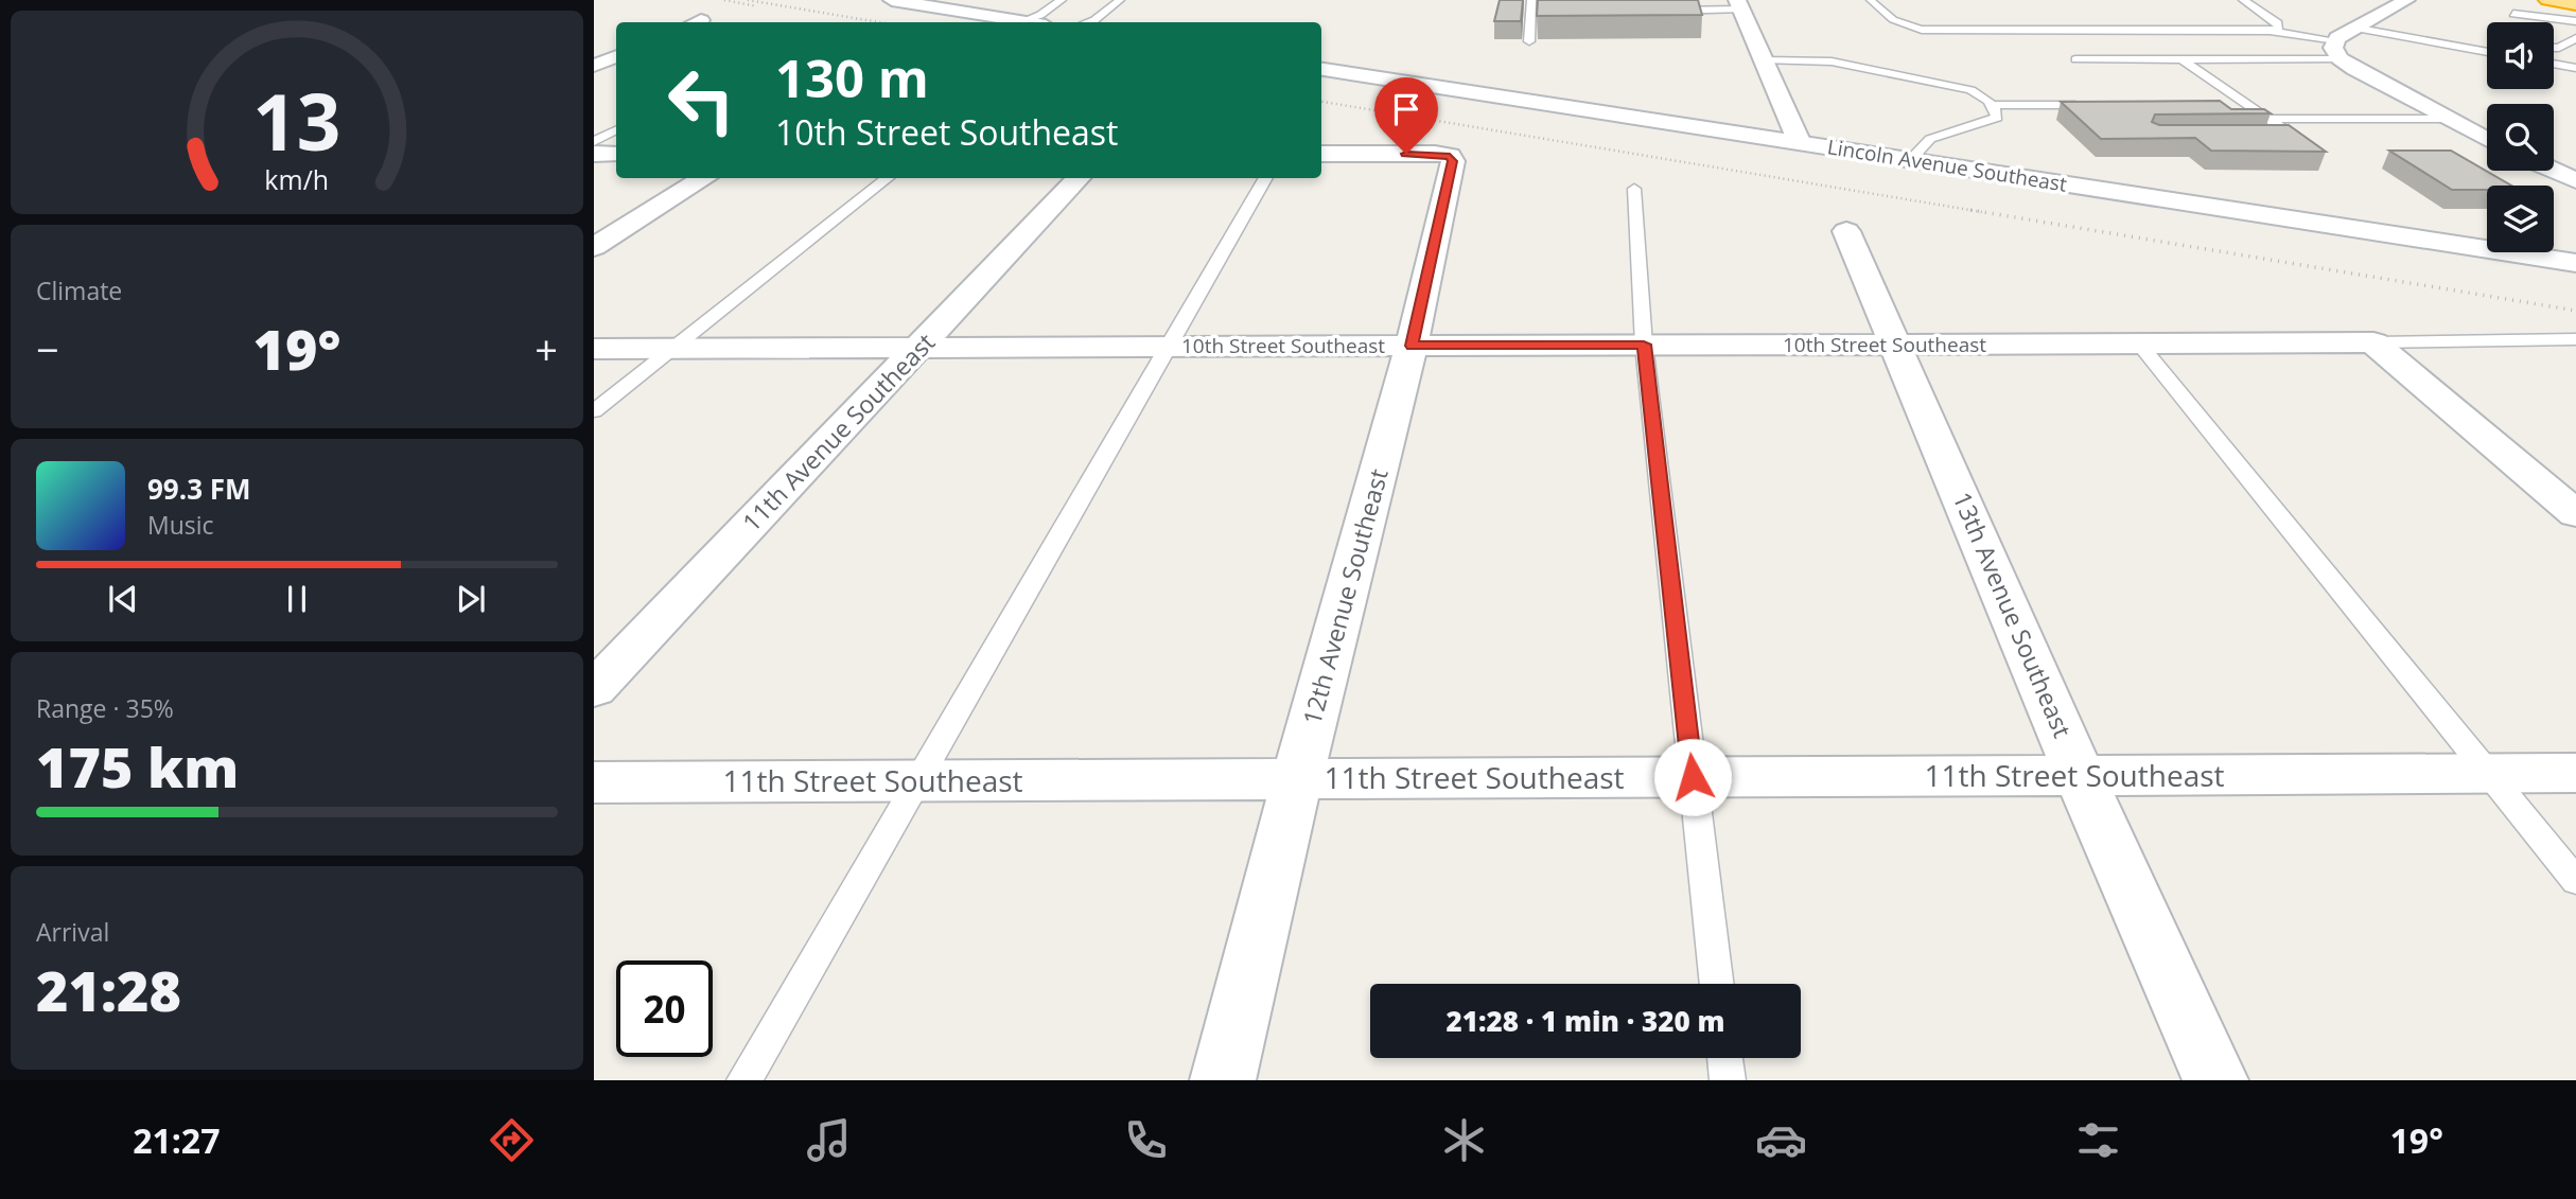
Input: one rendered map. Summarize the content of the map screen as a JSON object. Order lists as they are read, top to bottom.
{
  "streets": {
    "street": [
      "Lincoln Avenue Southeast",
      "10th Street Southeast",
      "11th Avenue Southeast",
      "12th Avenue Southeast",
      "13th Avenue Southeast",
      "11th Street Southeast"
    ]
  },
  "crossings": [
    ["10th Street Southeast", "11th Avenue Southeast"],
    ["10th Street Southeast", "12th Avenue Southeast"],
    ["10th Street Southeast", "13th Avenue Southeast"],
    ["12th Avenue Southeast", "11th Street Southeast"],
    ["13th Avenue Southeast", "11th Street Southeast"]
  ],
  "page": {
    "turn": ["130 m", "10th Street Southeast"],
    "tile": [
      "Climate",
      ["Range · 35%", "175 km"],
      ["Arrival", "21:28"]
    ],
    "heat": ["−", "19°", "+"],
    "song": ["99.3 FM", "Music"],
    "limit": "20",
    "trip": "21:28 · 1 min · 320 m",
    "tabs": ["21:27", "19°"],
    "gauge": ["13", "km/h"]
  }
}
